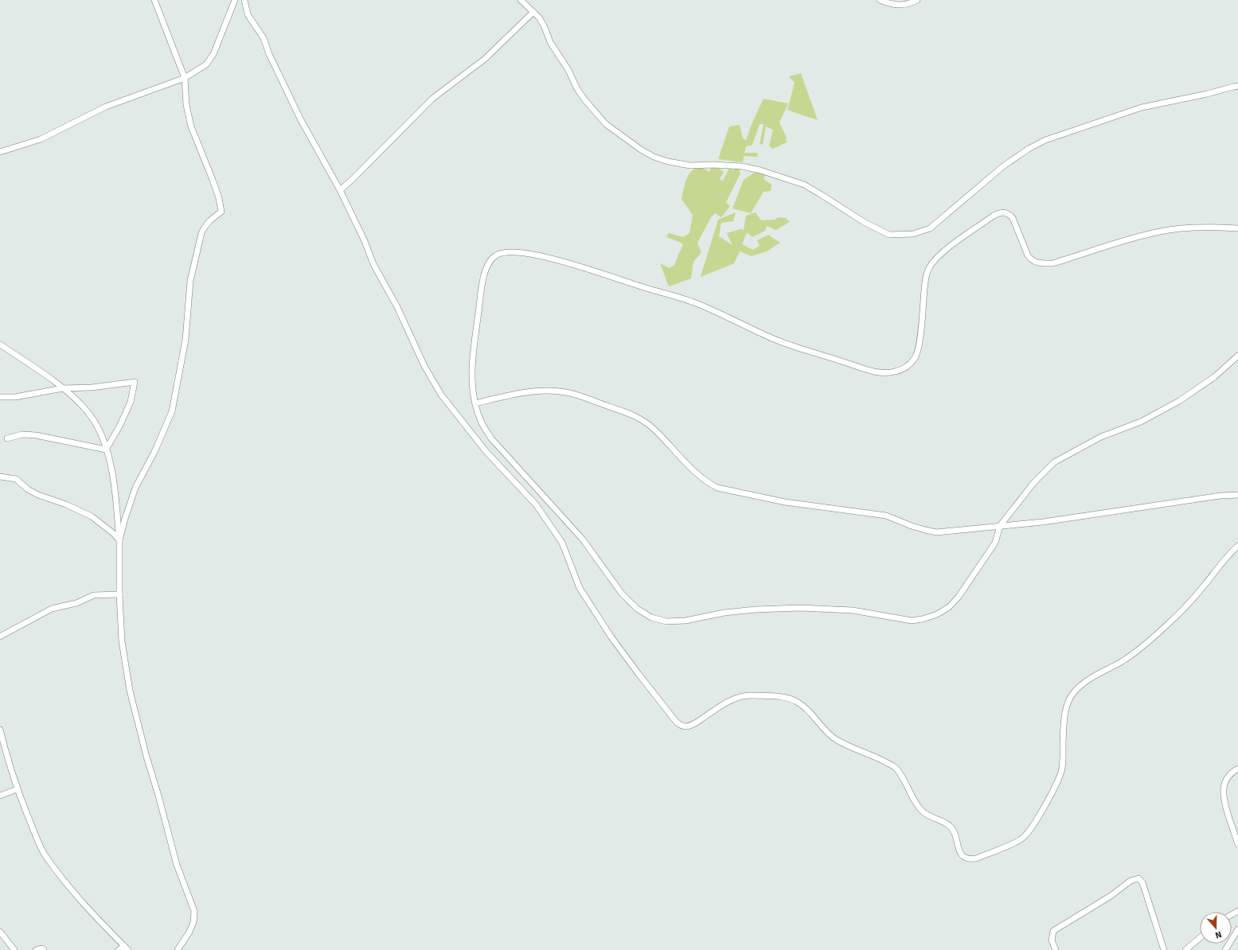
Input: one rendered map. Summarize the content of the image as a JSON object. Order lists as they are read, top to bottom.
{
  "north": "bottom"
}
